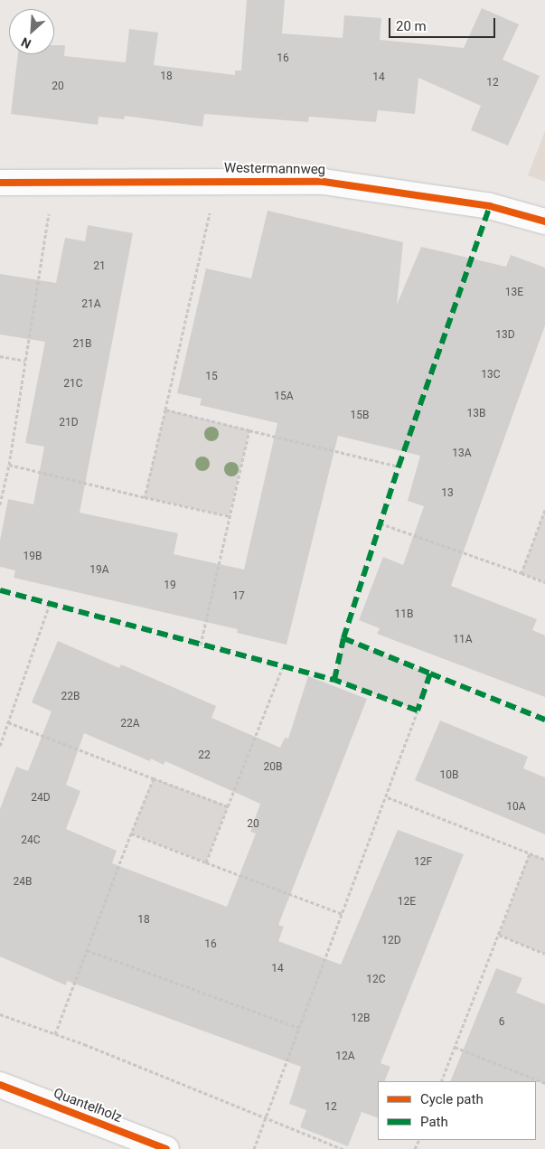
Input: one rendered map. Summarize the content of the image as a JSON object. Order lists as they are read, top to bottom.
{
  "streets": {
    "street": ["Westermannweg", "Quantelholz"]
  },
  "house_numbers": [
    "16",
    "18",
    "14",
    "12",
    "20",
    "21",
    "13E",
    "21A",
    "13D",
    "21B",
    "13C",
    "15",
    "21C",
    "15A",
    "13B",
    "15B",
    "21D",
    "13A",
    "13",
    "19B",
    "19A",
    "19",
    "17",
    "11B",
    "11A",
    "22B",
    "22A",
    "22",
    "20B",
    "10B",
    "24D",
    "10A",
    "20",
    "24C",
    "12F",
    "24B",
    "12E",
    "18",
    "12D",
    "16",
    "14",
    "12C",
    "12B",
    "6",
    "12A",
    "12"
  ],
  "legend": ["Cycle path", "Path"],
  "scale_bar": "20 m",
  "north": "bottom left"
}
